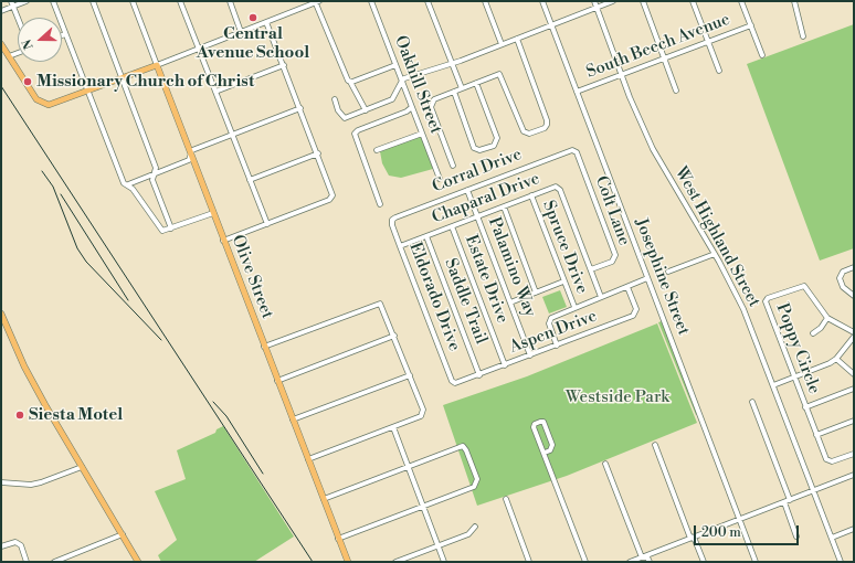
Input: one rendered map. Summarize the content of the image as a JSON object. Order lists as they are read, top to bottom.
{
  "streets": {
    "main road": ["Olive Street"],
    "street": [
      "South Beech Avenue",
      "Oakhill Street",
      "Corral Drive",
      "Chaparal Drive",
      "Colt Lane",
      "West Highland Street",
      "Spruce Drive",
      "Palamino Way",
      "Josephine Street",
      "Estate Drive",
      "Eldorado Drive",
      "Saddle Trail",
      "Aspen Drive",
      "Poppy Circle"
    ]
  },
  "crossings": [
    ["South Beech Avenue", "West Highland Street"],
    ["South Beech Avenue", "Josephine Street"],
    ["Corral Drive", "Colt Lane"],
    ["Corral Drive", "Palamino Way"],
    ["Corral Drive", "Eldorado Drive"],
    ["Chaparal Drive", "Colt Lane"],
    ["Chaparal Drive", "Spruce Drive"],
    ["Chaparal Drive", "Palamino Way"],
    ["Chaparal Drive", "Estate Drive"],
    ["Chaparal Drive", "Eldorado Drive"],
    ["Chaparal Drive", "Saddle Trail"],
    ["Palamino Way", "Aspen Drive"],
    ["Estate Drive", "Aspen Drive"],
    ["Eldorado Drive", "Aspen Drive"],
    ["Saddle Trail", "Aspen Drive"]
  ],
  "parks": ["Westside Park"],
  "places": ["Central Avenue School", "Missionary Church of Christ", "Siesta Motel"],
  "scale_bar": "200 m",
  "north": "left"
}
